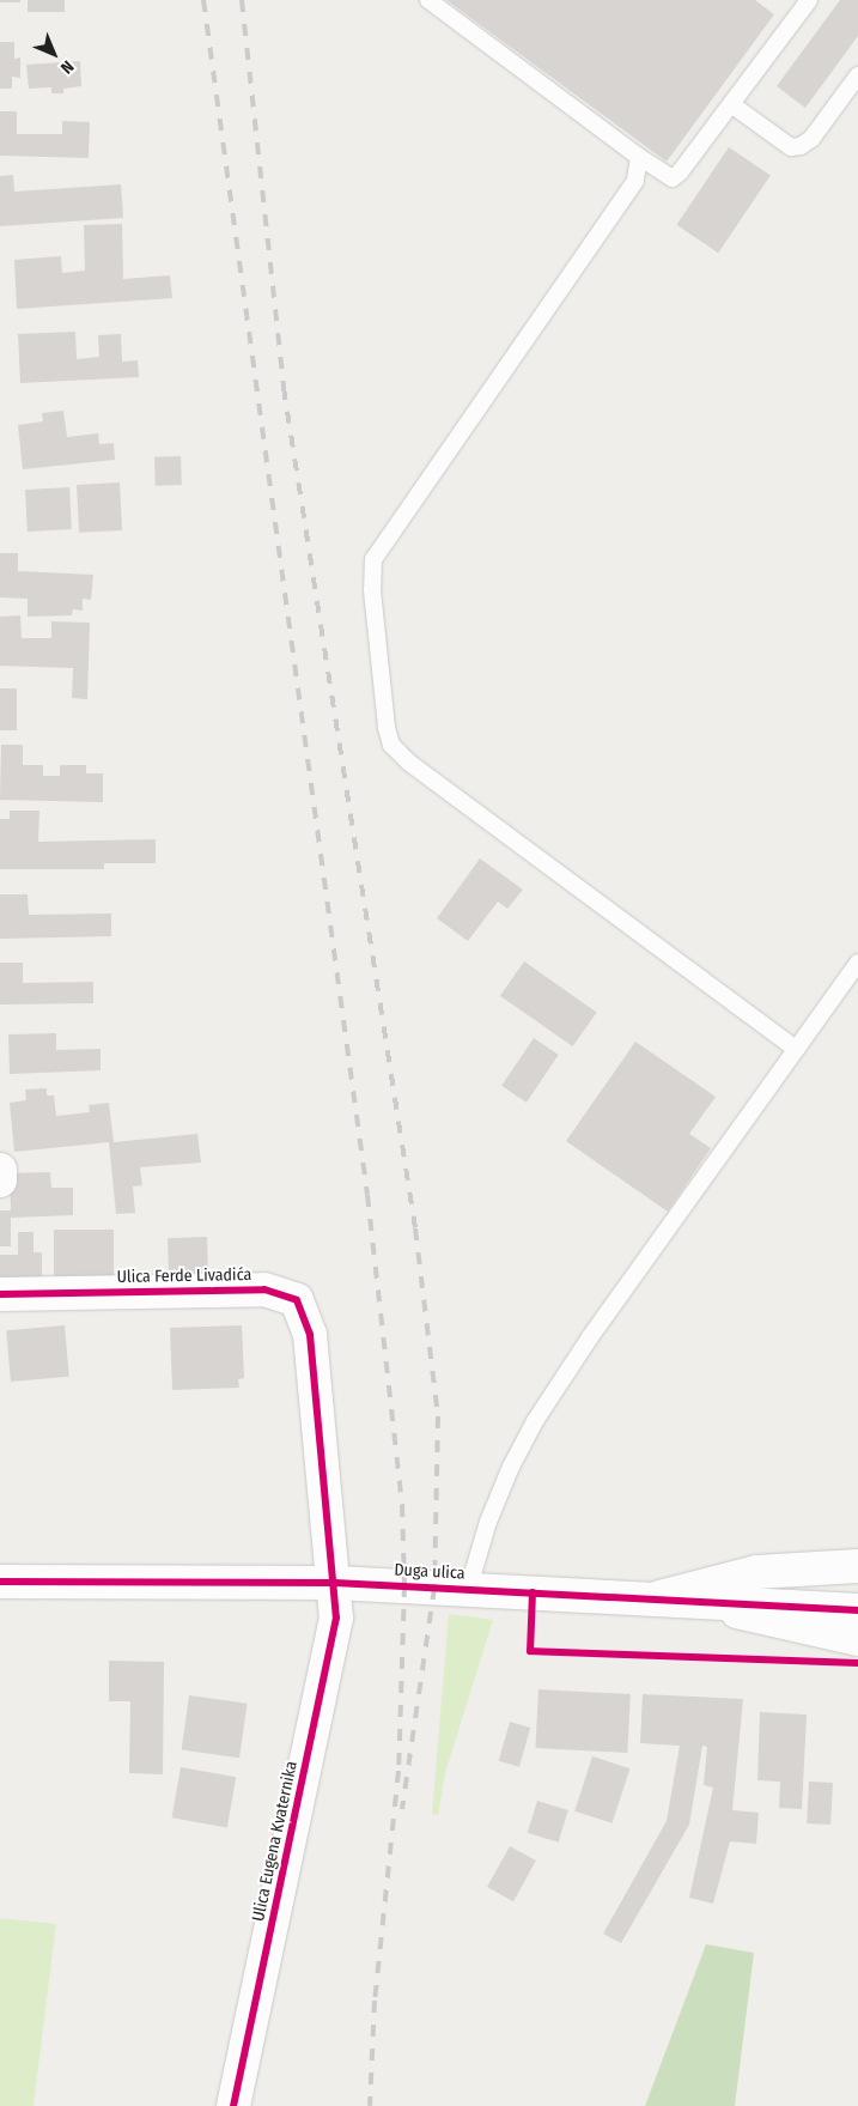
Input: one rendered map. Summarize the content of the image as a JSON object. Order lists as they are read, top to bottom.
{
  "streets": {
    "street": ["Ulica Ferde Livadića", "Duga ulica", "Ulica Eugena Kvaternika"]
  },
  "crossings": [
    ["Ulica Ferde Livadića", "Duga ulica"],
    ["Ulica Ferde Livadića", "Ulica Eugena Kvaternika"],
    ["Duga ulica", "Ulica Eugena Kvaternika"]
  ],
  "north": "bottom right"
}
